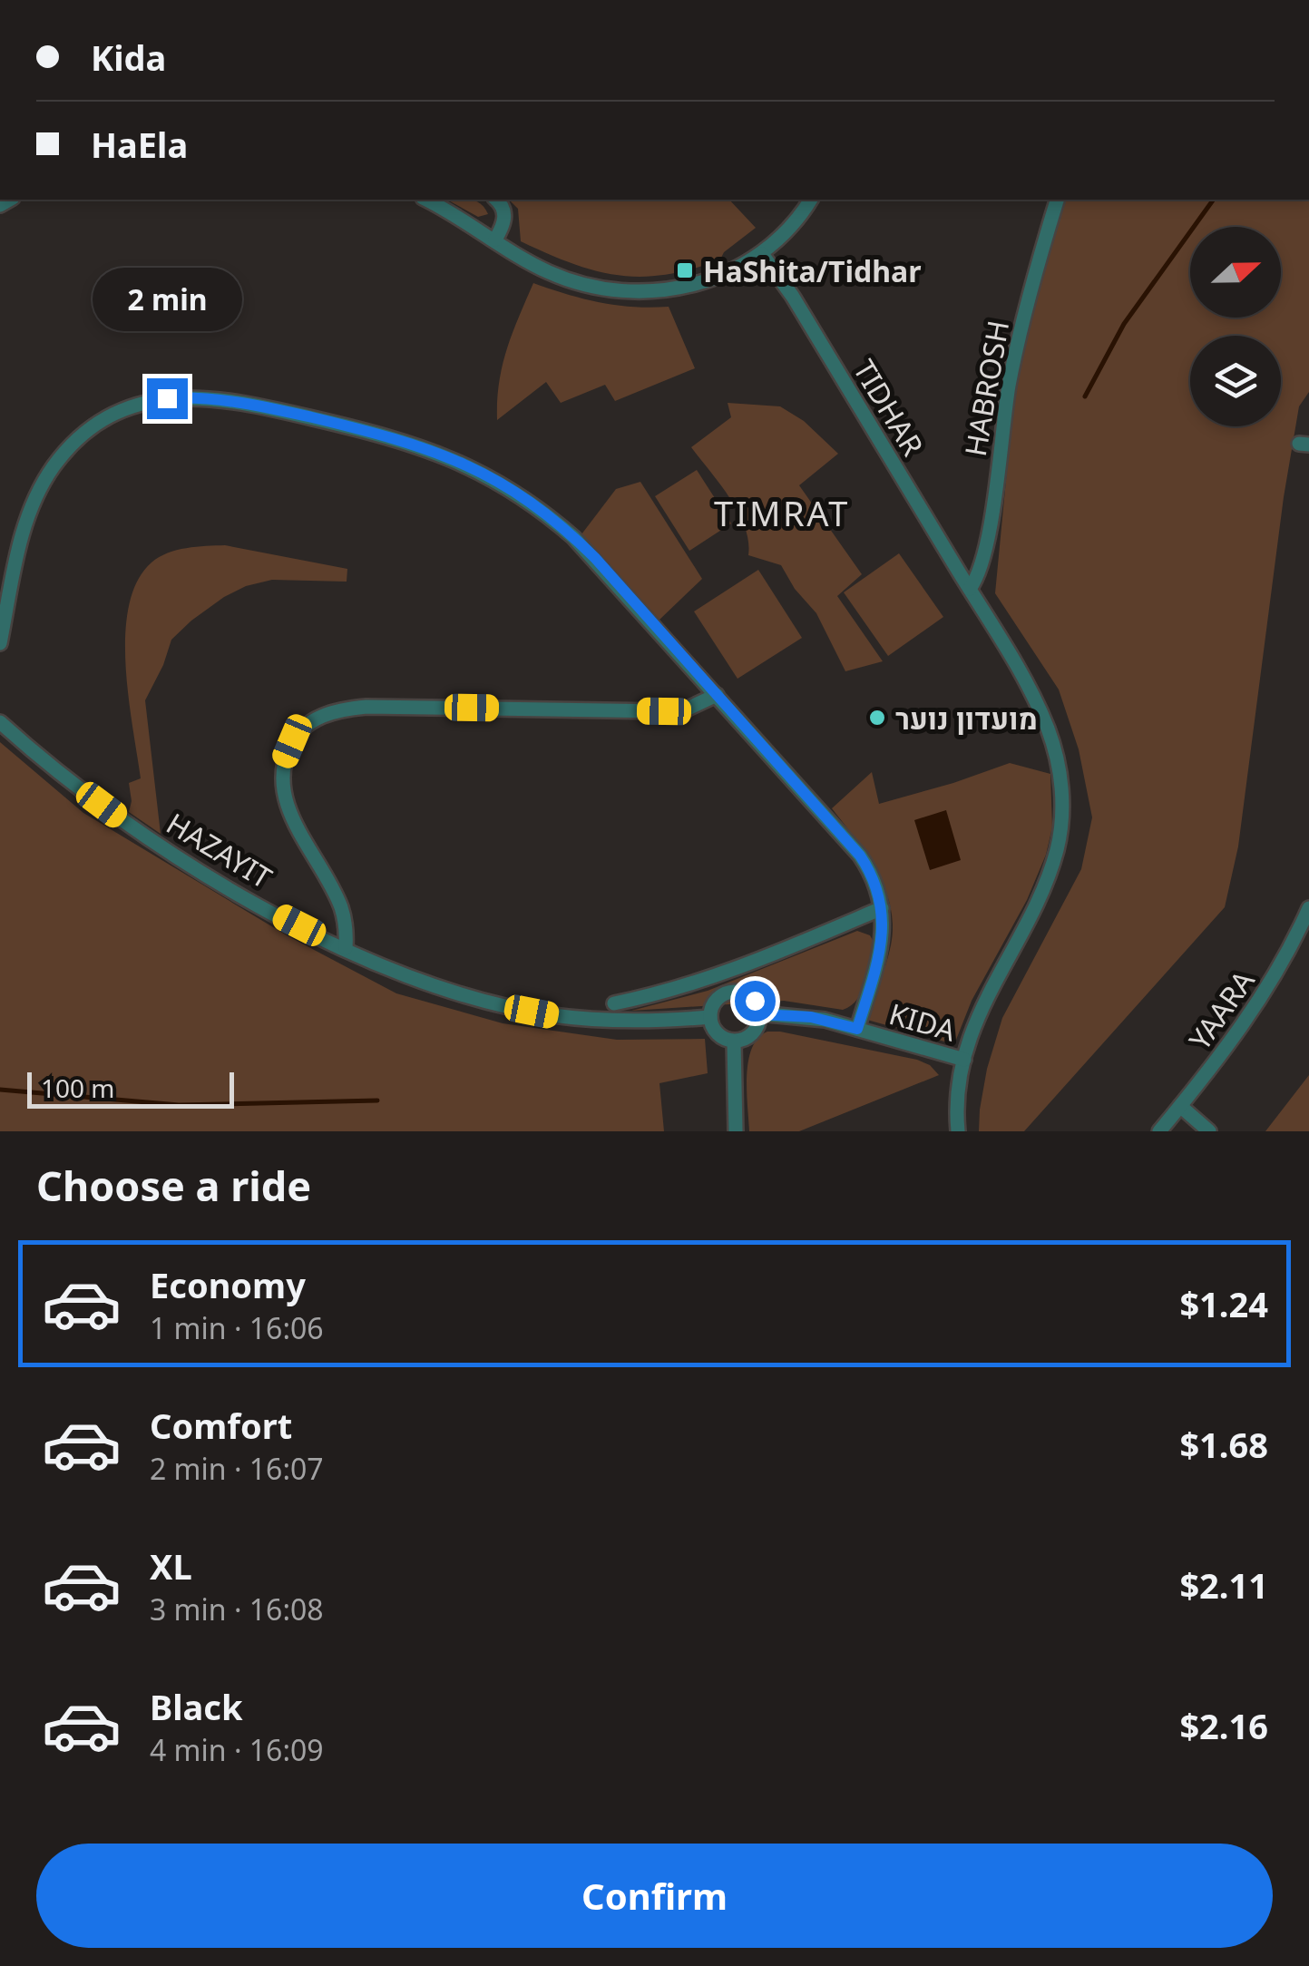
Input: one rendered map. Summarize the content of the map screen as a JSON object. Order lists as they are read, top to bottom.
{
  "streets": {
    "street": [
      "HABROSH",
      "TIDHAR",
      "HAZAYIT",
      "YAARA",
      "KIDA"
    ]
  },
  "crossings": [
    ["HABROSH", "TIDHAR"],
    ["TIDHAR", "KIDA"],
    ["HAZAYIT", "KIDA"]
  ],
  "districts": ["TIMRAT"],
  "places": {
    "transit": ["HaShita/Tidhar"],
    "other": ["מועדון נוער"]
  },
  "scale_bar": "100 m",
  "north": "right",
  "page": {
    "banner": ["Kida", "HaEla"],
    "bubble": "2 min",
    "scale": "100 m",
    "heading": "Choose a ride",
    "list": [
      {
        "name": "Economy",
        "note": "1 min · 16:06",
        "value": "$1.24"
      },
      {
        "name": "Comfort",
        "note": "2 min · 16:07",
        "value": "$1.68"
      },
      {
        "name": "XL",
        "note": "3 min · 16:08",
        "value": "$2.11"
      },
      {
        "name": "Black",
        "note": "4 min · 16:09",
        "value": "$2.16"
      }
    ],
    "buttons": "Confirm"
  }
}
